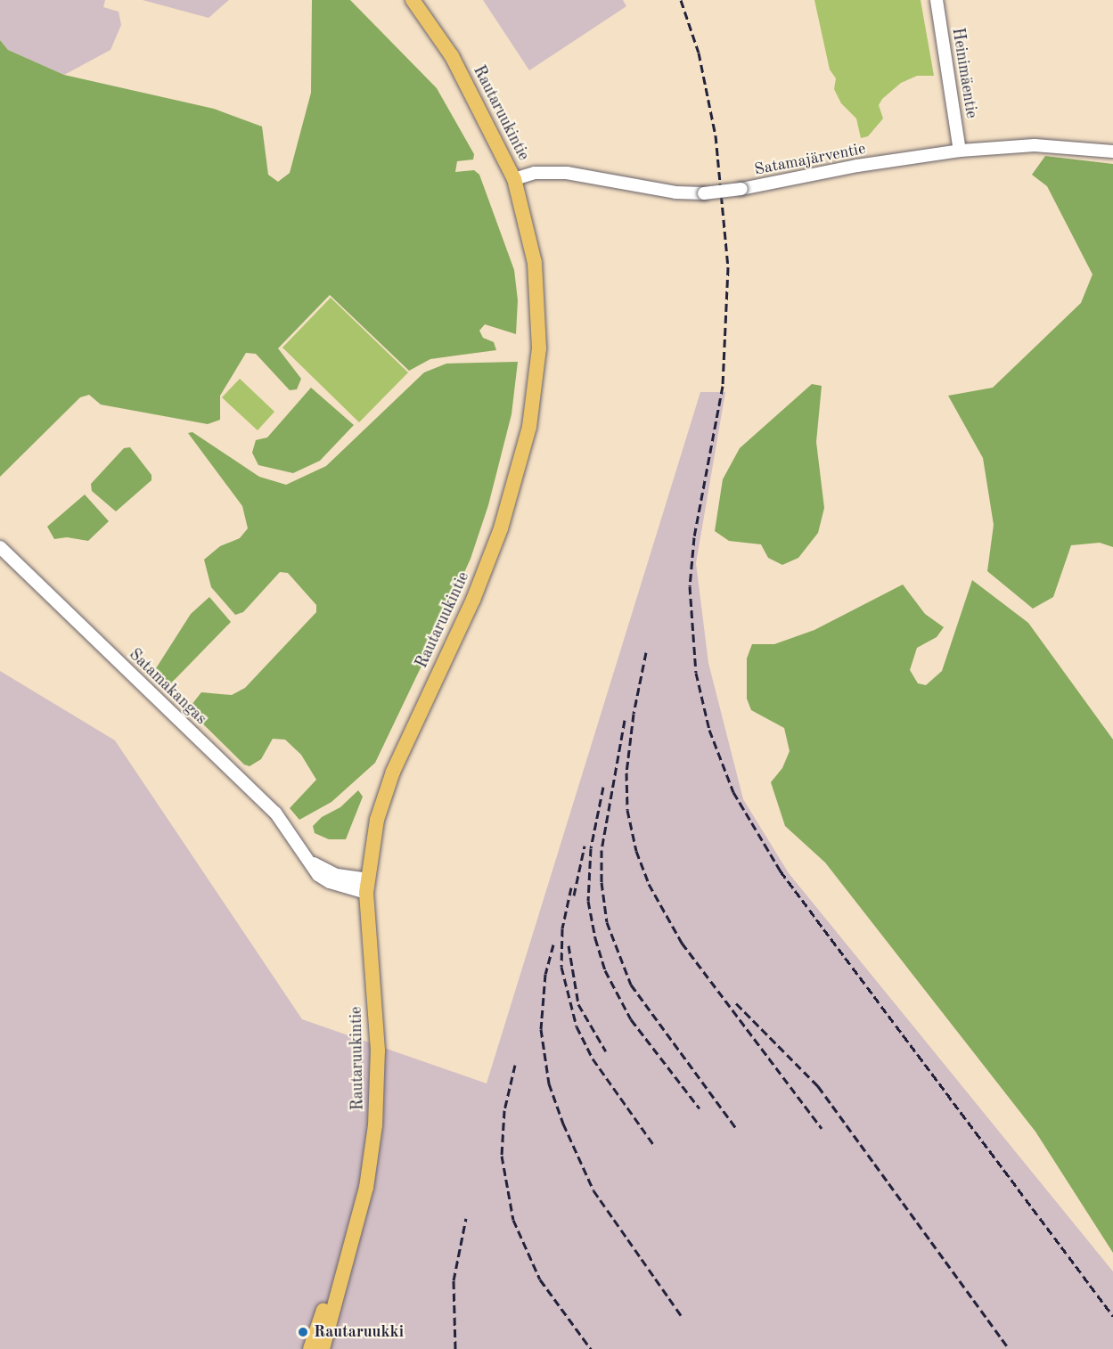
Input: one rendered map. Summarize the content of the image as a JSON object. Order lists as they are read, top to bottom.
{
  "streets": {
    "main road": ["Rautaruukintie"],
    "street": ["Heinimäentie", "Satamajärventie", "Satamakangas"]
  },
  "crossings": [
    ["Heinimäentie", "Satamajärventie"],
    ["Rautaruukintie", "Satamajärventie"],
    ["Rautaruukintie", "Satamakangas"]
  ],
  "places": ["Rautaruukki"]
}
